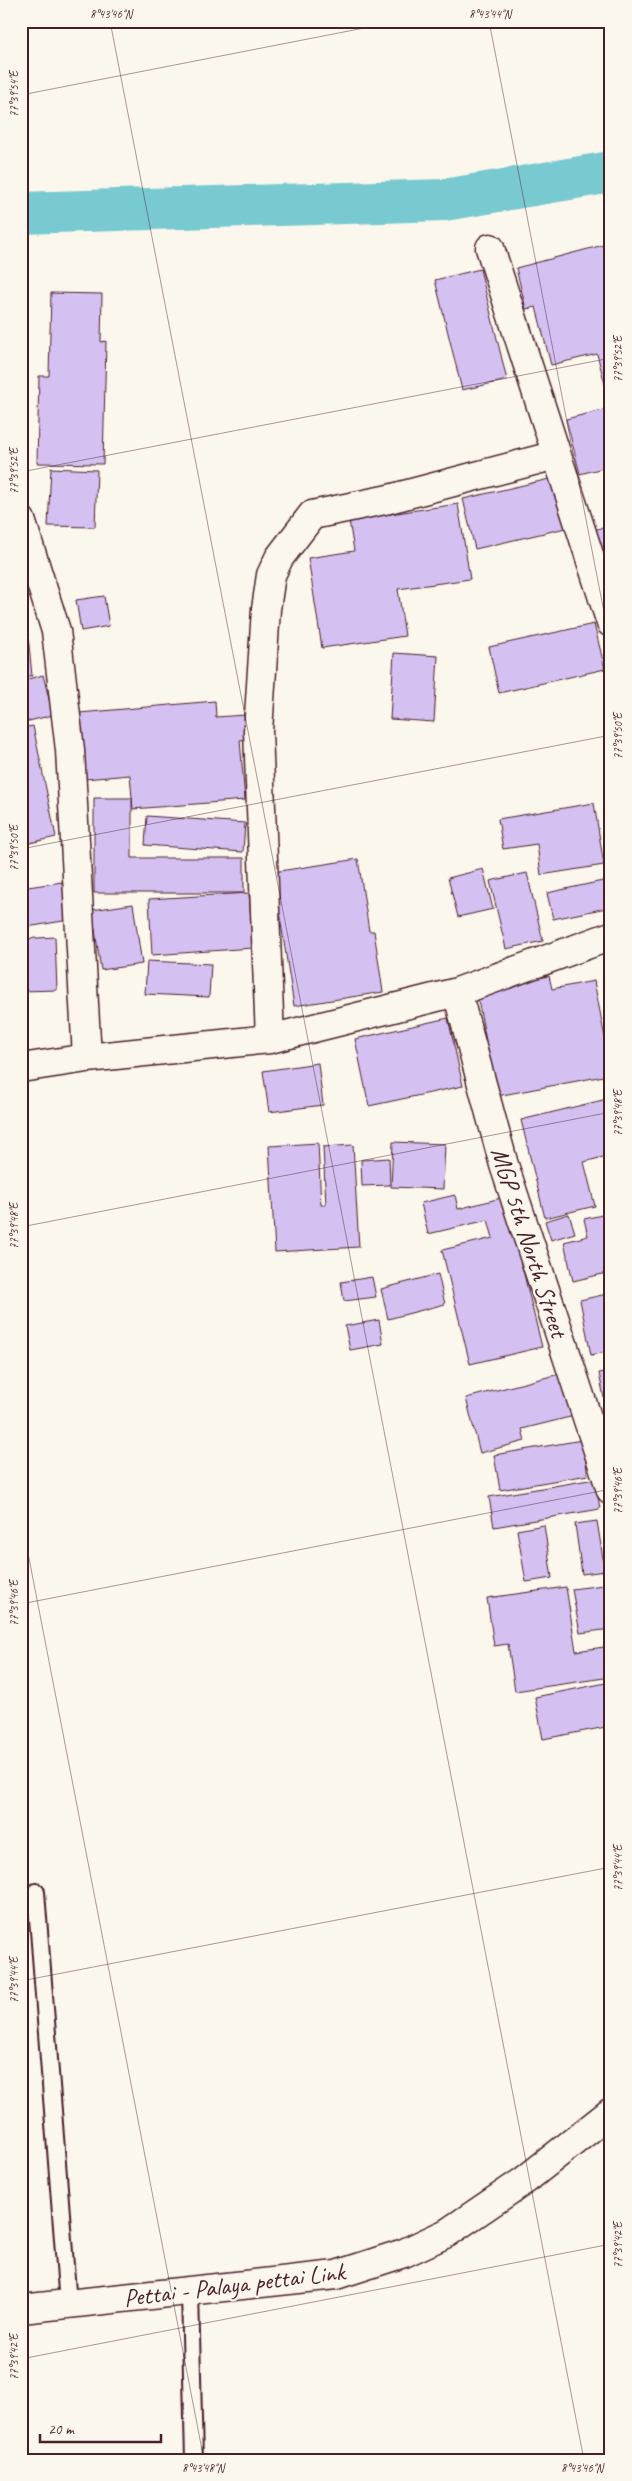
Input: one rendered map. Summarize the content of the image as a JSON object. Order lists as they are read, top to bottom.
{
  "streets": {
    "street": ["MGP 5th North Street", "Pettai - Palaya pettai Link"]
  },
  "scale_bar": "20 m",
  "coordinates": [
    "8°43'46\"N",
    "8°43'44\"N",
    "77°39'54\"E",
    "77°39'52\"E",
    "77°39'50\"E",
    "77°39'48\"E",
    "77°39'46\"E",
    "77°39'44\"E",
    "77°39'42\"E",
    "8°43'48\"N"
  ]
}
